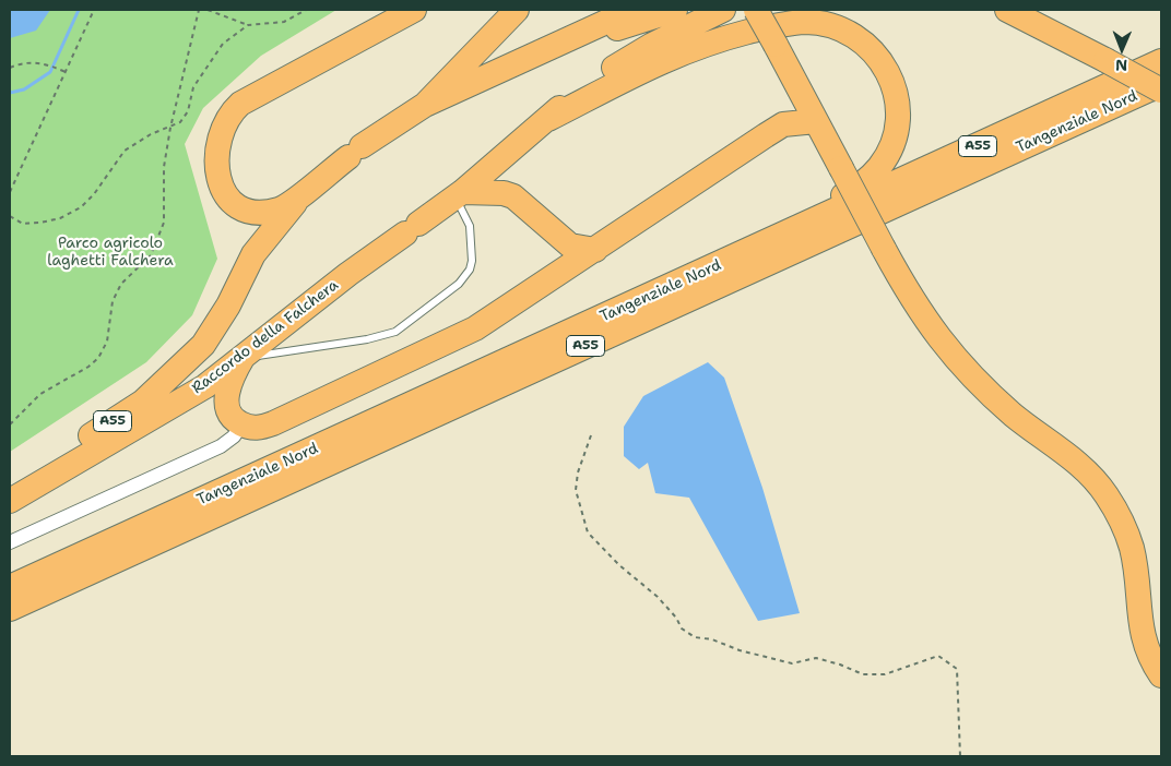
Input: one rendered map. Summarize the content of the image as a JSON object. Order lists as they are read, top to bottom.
{
  "streets": {
    "highway": ["Tangenziale Nord", "A55", "Raccordo della Falchera"]
  },
  "crossings": [
    ["A55", "Raccordo della Falchera"]
  ],
  "parks": ["Parco agricolo laghetti Falchera"],
  "north": "bottom"
}
